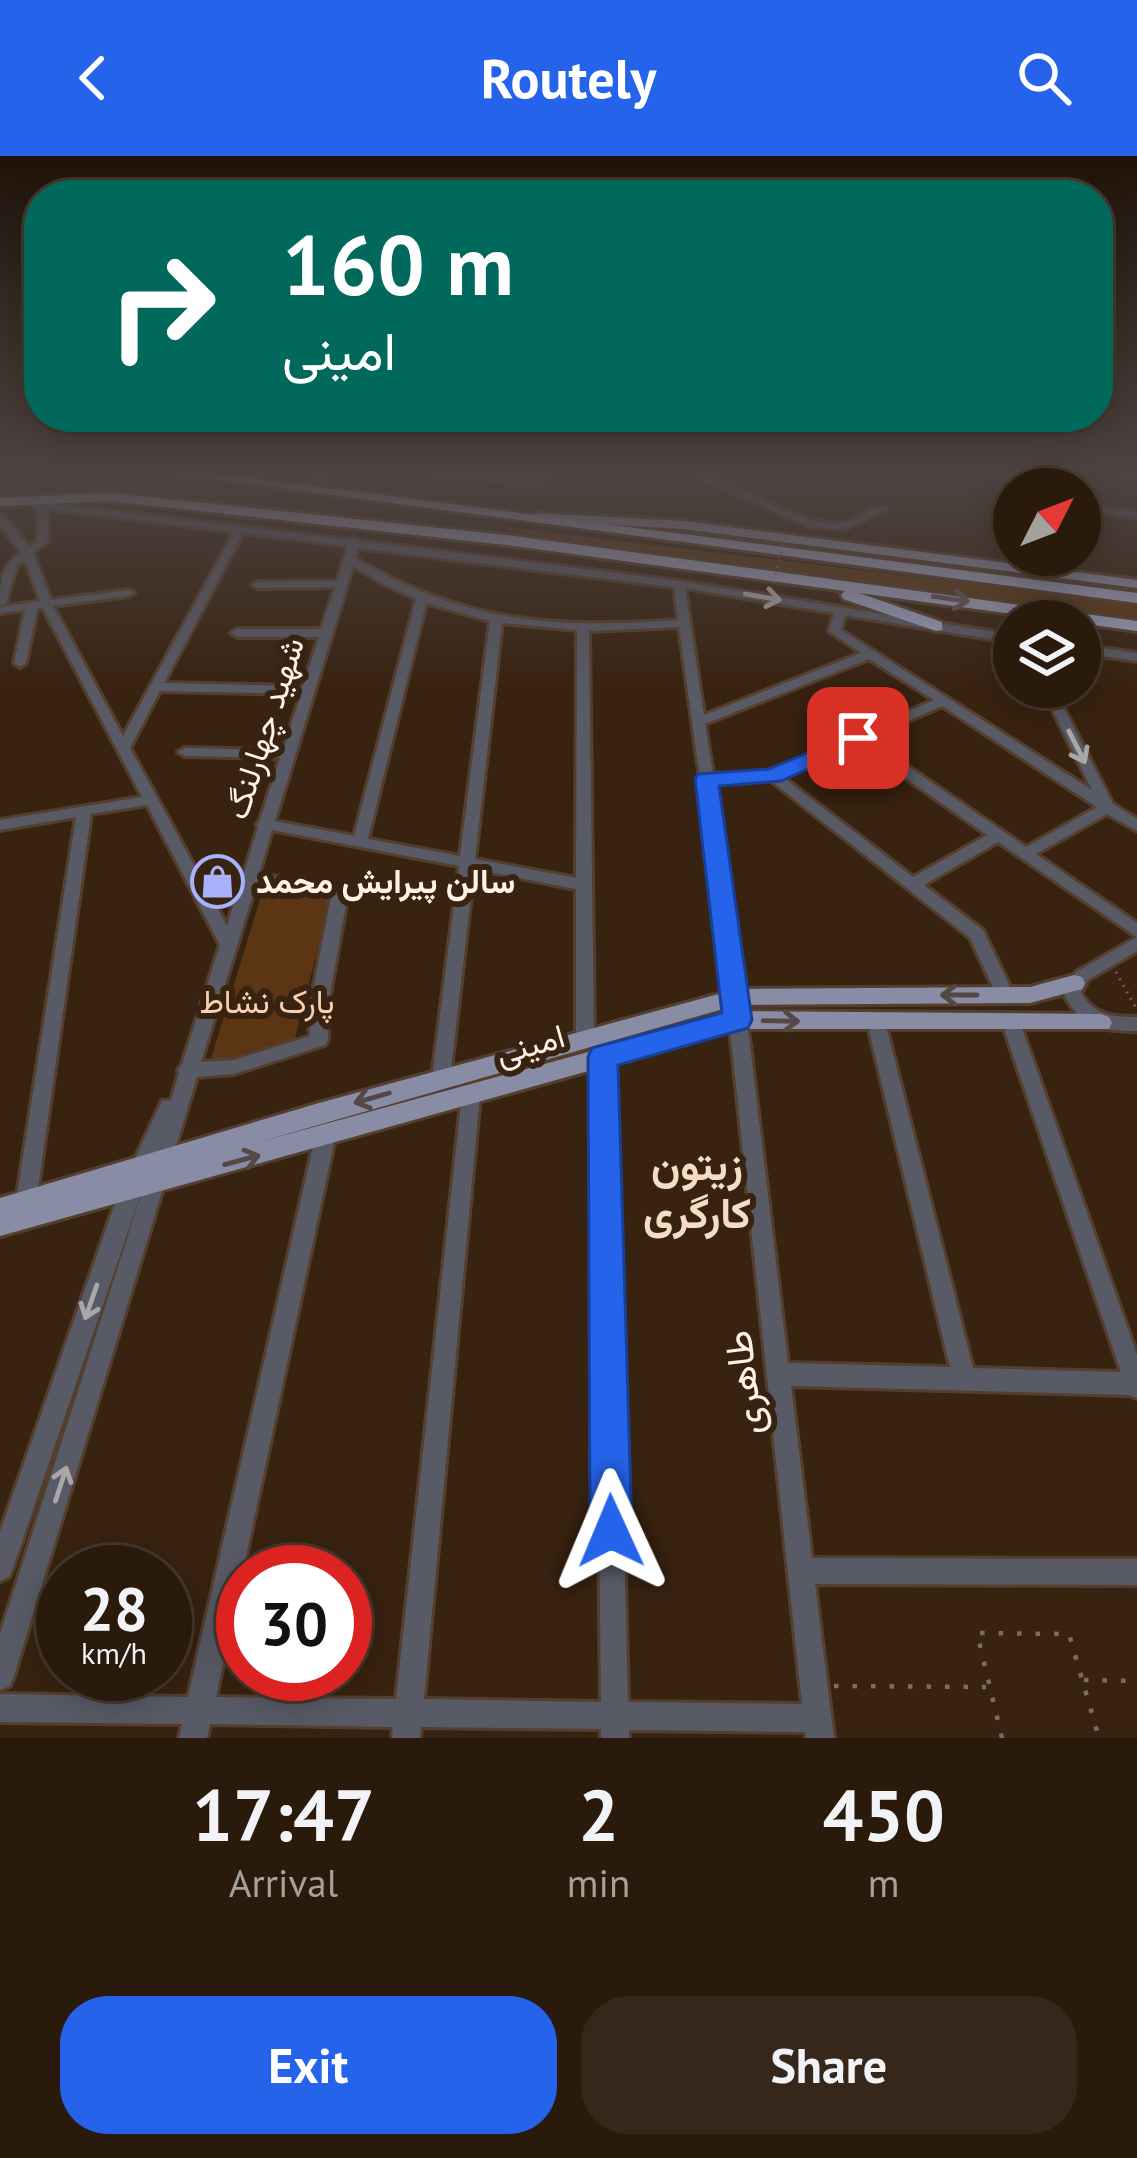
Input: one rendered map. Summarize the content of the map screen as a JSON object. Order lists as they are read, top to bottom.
{
  "streets": {
    "main road": ["امینی"],
    "street": ["شهید چهارلنگ", "طاهری"]
  },
  "crossings": [
    ["شهید چهارلنگ", "امینی"],
    ["امینی", "طاهری"]
  ],
  "districts": ["زیتون کارگری"],
  "parks": ["پارک نشاط"],
  "places": {
    "shop": ["سالن پیرایش محمد"]
  },
  "north": "top right",
  "page": {
    "header": "Routely",
    "turn": ["160 m", "امینی"],
    "speed": "28 km/h",
    "limit": "30",
    "eta": [
      "17:47",
      "Arrival",
      "2",
      "min",
      "450",
      "m"
    ],
    "buttons": ["Exit", "Share"]
  }
}
